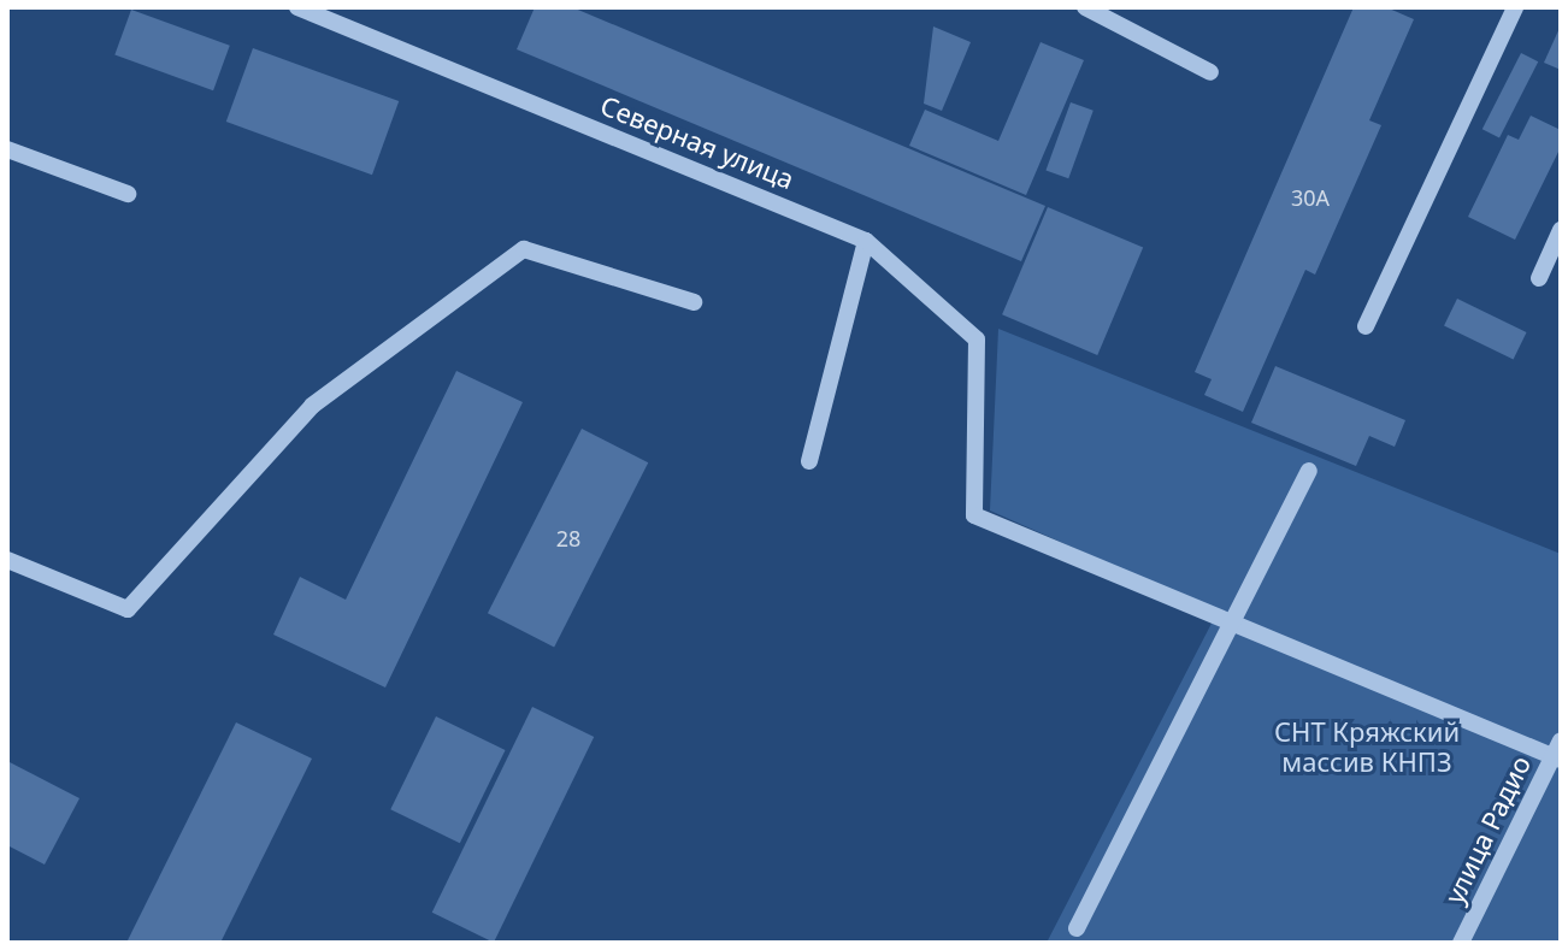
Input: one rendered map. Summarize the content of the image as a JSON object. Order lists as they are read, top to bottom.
{
  "streets": {
    "street": ["Северная улица", "улица Радио"]
  },
  "parks": ["СНТ Кряжский массив КНПЗ"],
  "house_numbers": ["30А", "28"]
}
